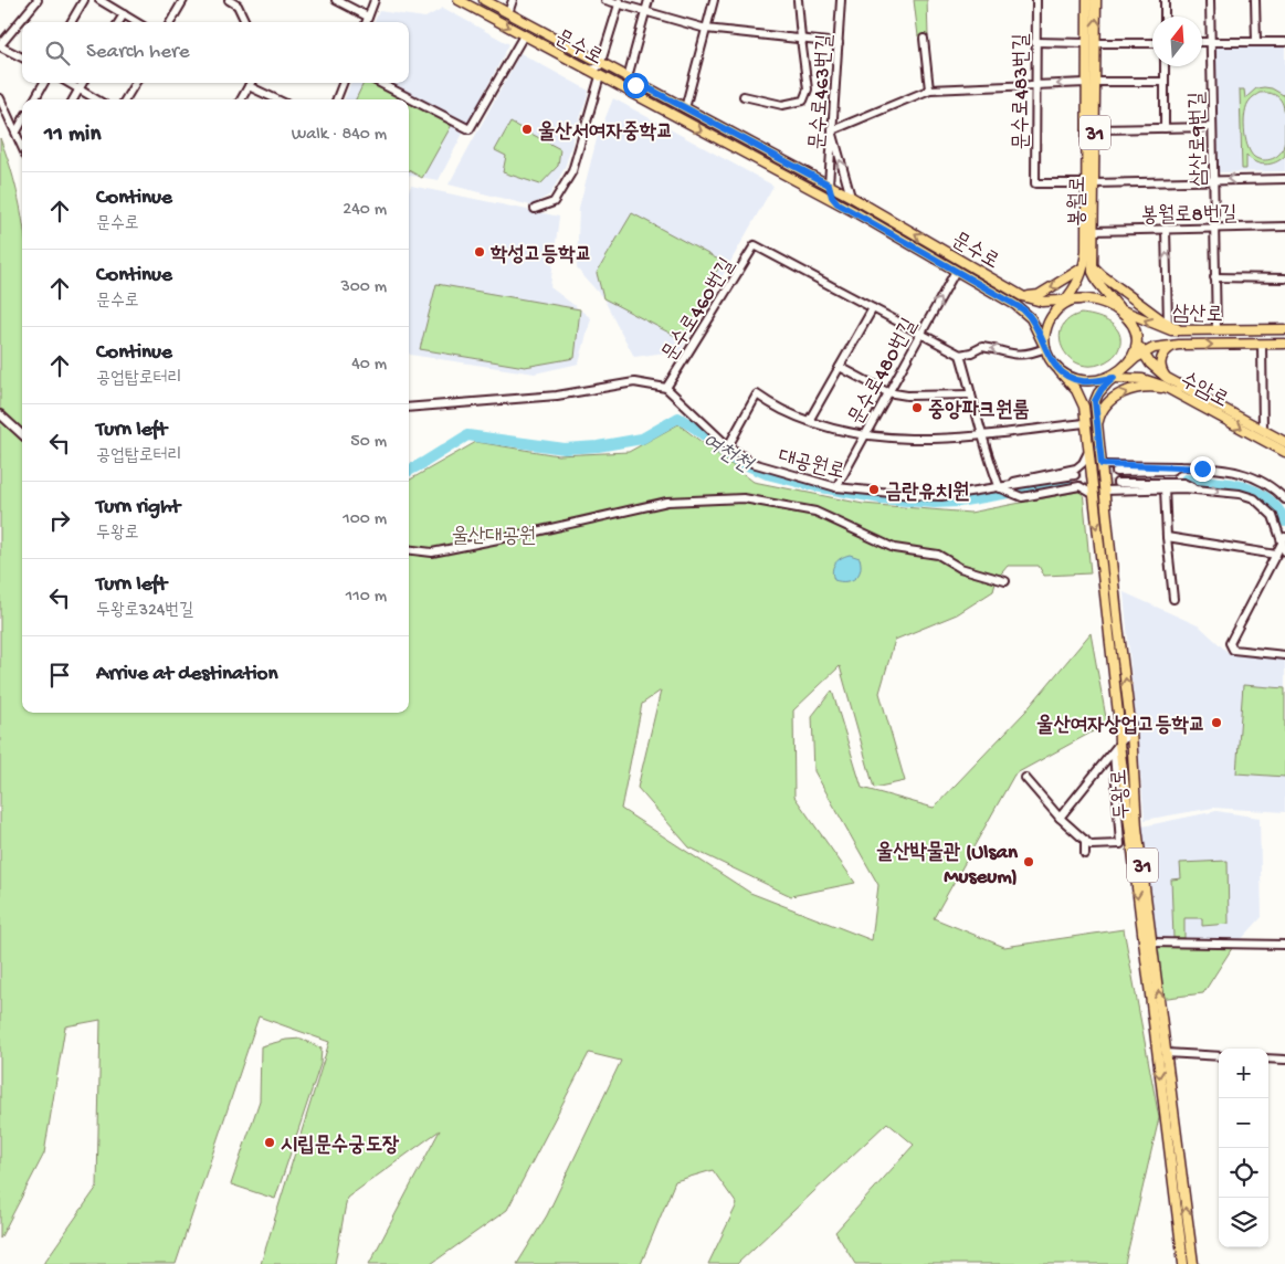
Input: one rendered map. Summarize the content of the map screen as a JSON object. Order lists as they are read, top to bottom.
{
  "streets": {
    "main road": [
      "문수로",
      "31",
      "봉월로",
      "삼산로",
      "수암로",
      "두왕로"
    ],
    "street": [
      "문수로463번길",
      "문수로483번길",
      "삼산로9번길",
      "봉월로8번길",
      "문수로460번길",
      "문수로480번길",
      "대공원로"
    ]
  },
  "crossings": [
    ["문수로", "문수로463번길"],
    ["문수로", "봉월로"],
    ["문수로", "삼산로"],
    ["문수로", "문수로480번길"],
    ["문수로", "수암로"],
    ["문수로", "두왕로"],
    ["문수로483번길", "봉월로"],
    ["삼산로9번길", "봉월로8번길"],
    ["삼산로9번길", "삼산로"],
    ["봉월로", "봉월로8번길"],
    ["봉월로", "삼산로"],
    ["봉월로", "수암로"],
    ["봉월로", "두왕로"],
    ["문수로460번길", "대공원로"],
    ["삼산로", "수암로"],
    ["삼산로", "두왕로"],
    ["문수로480번길", "대공원로"],
    ["수암로", "두왕로"]
  ],
  "water": ["여천천"],
  "parks": ["울산대공원"],
  "places": [
    "울산서여자중학교",
    "학성고등학교",
    "중앙파크원룸",
    "금란유치원",
    "울산여자상업고등학교",
    "울산박물관 (Ulsan Museum)",
    "시립문수궁도장"
  ],
  "north": "top",
  "page": {
    "search": "Search here",
    "heading": ["11 min", "Walk · 840 m"],
    "list": [
      ["Continue", "문수로", "240 m"],
      ["Continue", "문수로", "300 m"],
      ["Continue", "공업탑로터리", "40 m"],
      ["Turn left", "공업탑로터리", "50 m"],
      ["Turn right", "두왕로", "100 m"],
      ["Turn left", "두왕로324번길", "110 m"],
      "Arrive at destination"
    ],
    "map_buttons": ["+", "−"]
  }
}
